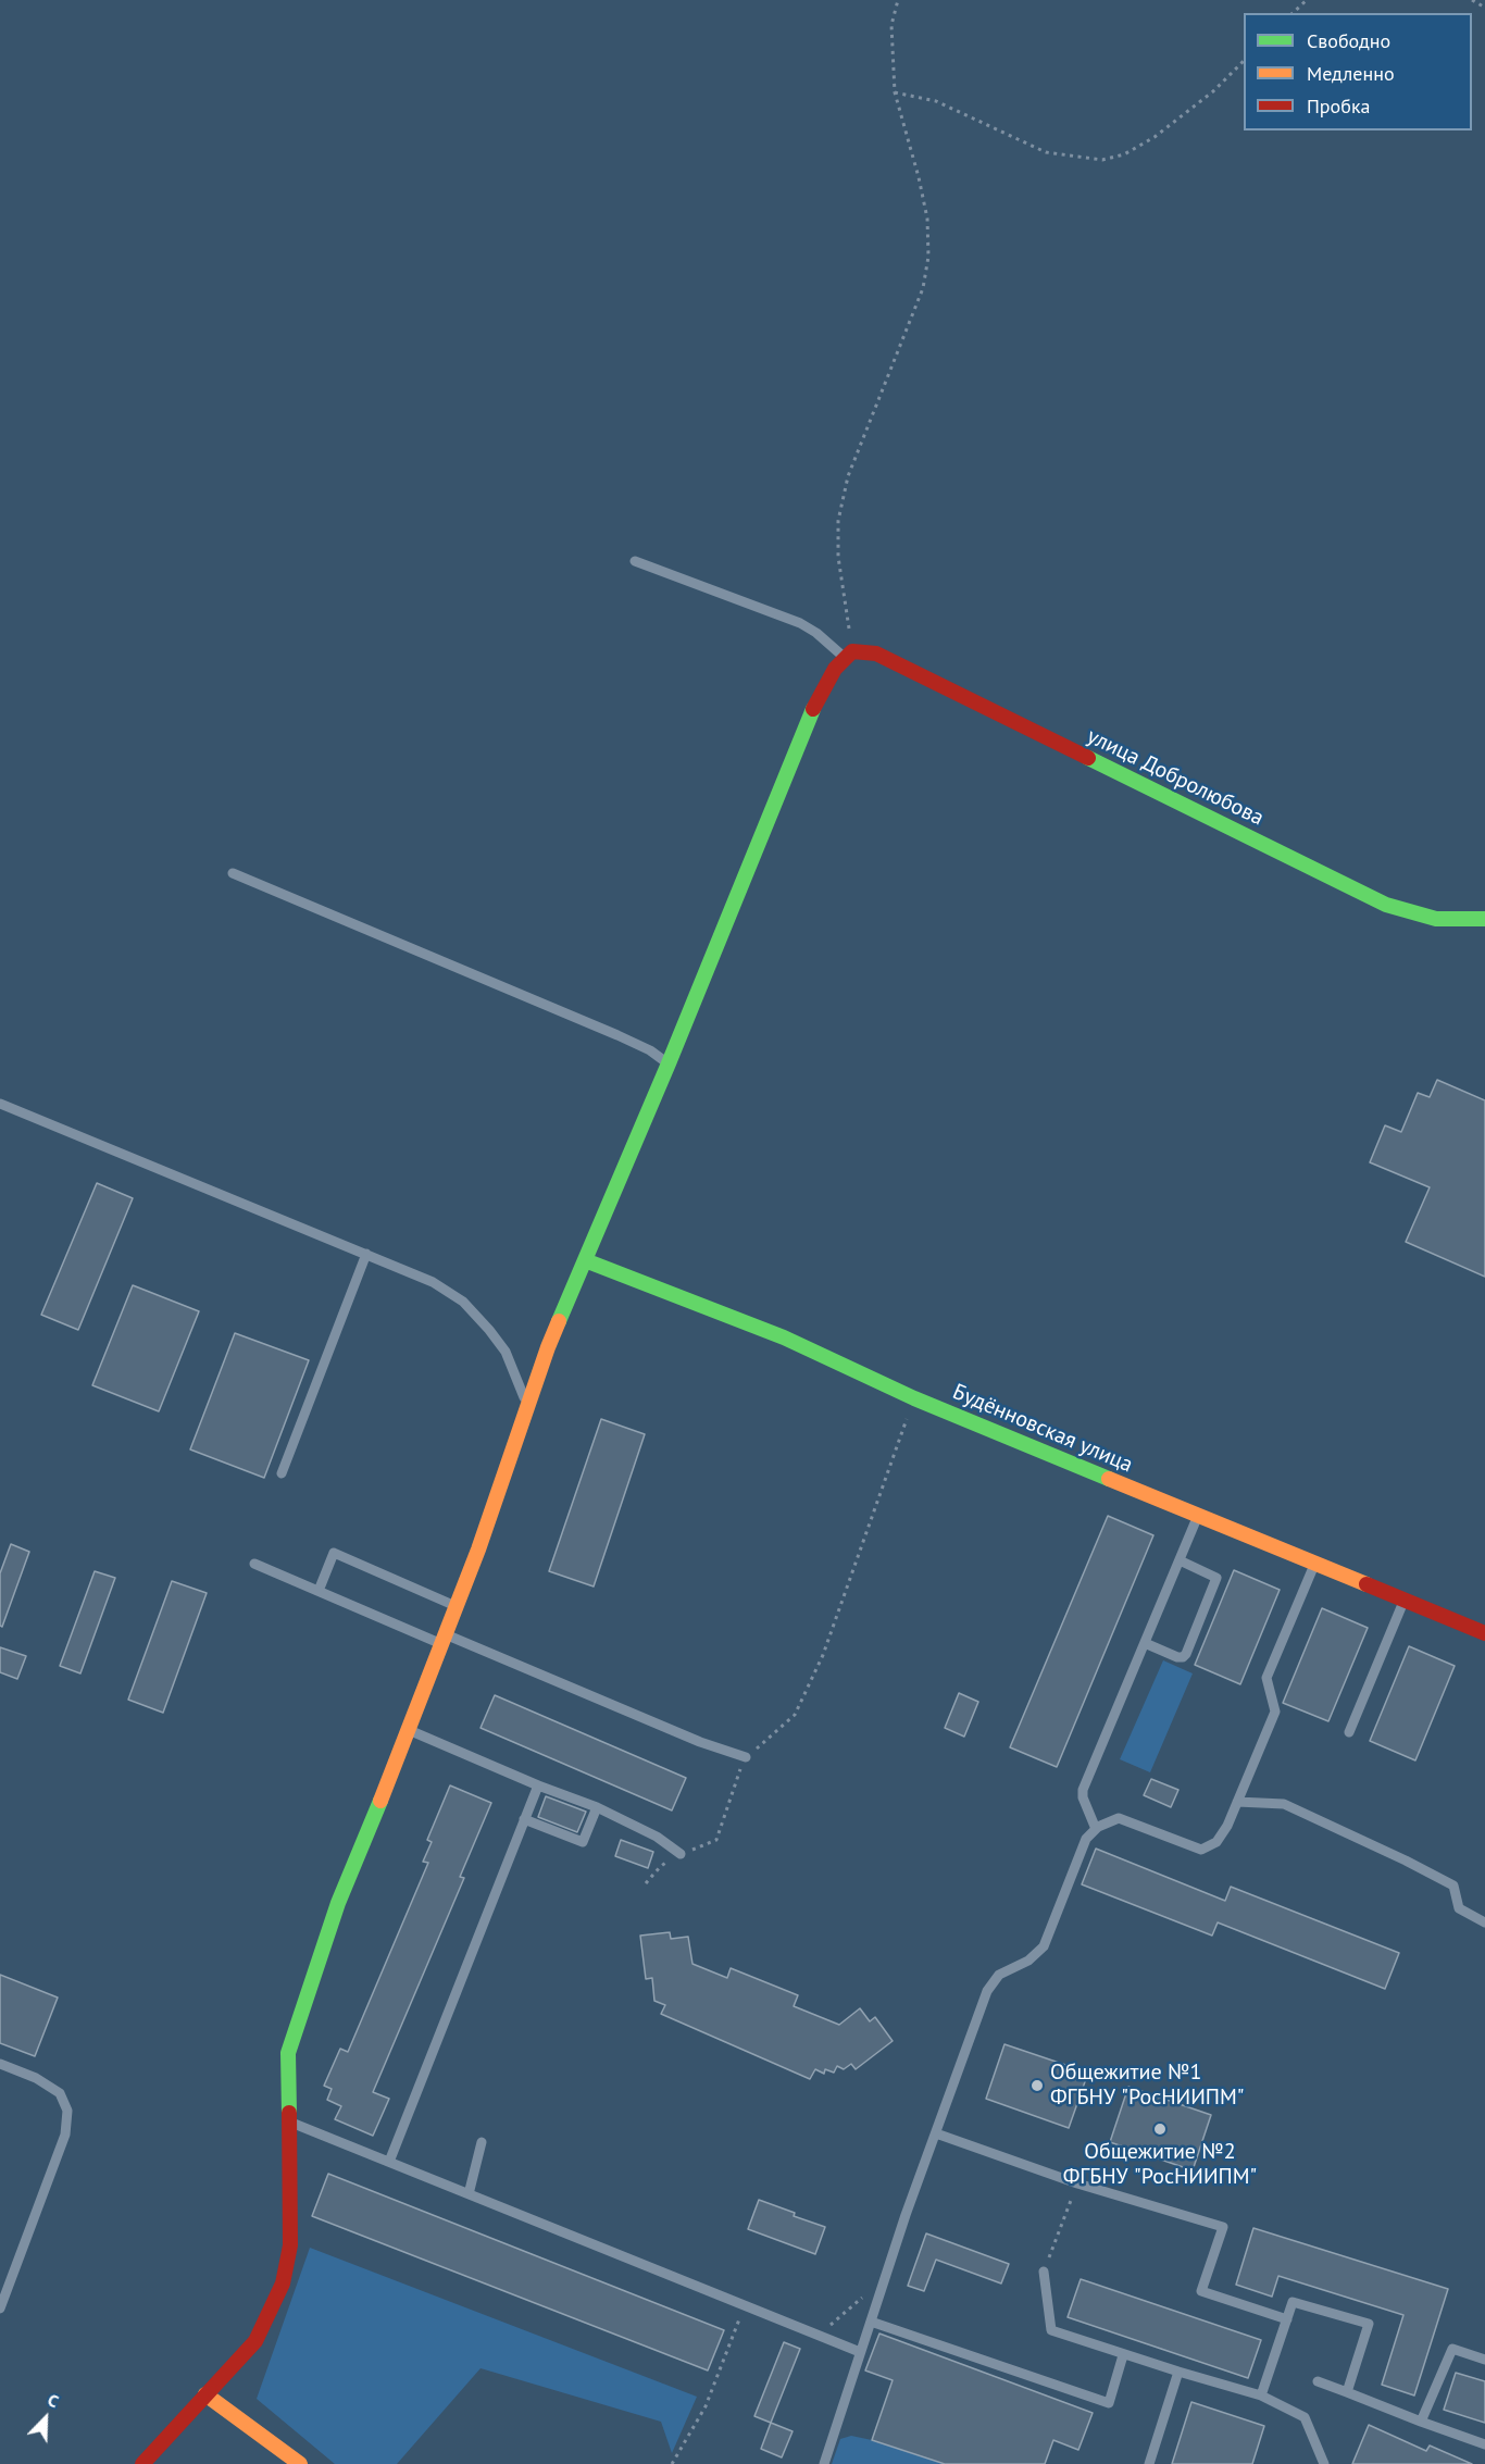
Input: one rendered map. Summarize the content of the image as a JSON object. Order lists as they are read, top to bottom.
{
  "streets": {
    "street": ["улица Добролюбова", "Будённовская улица"]
  },
  "places": ["Общежитие №1 ФГБНУ \"РосНИИПМ\"", "Общежитие №2 ФГБНУ \"РосНИИПМ\""],
  "legend": ["Свободно", "Медленно", "Пробка"],
  "north": "top right"
}
